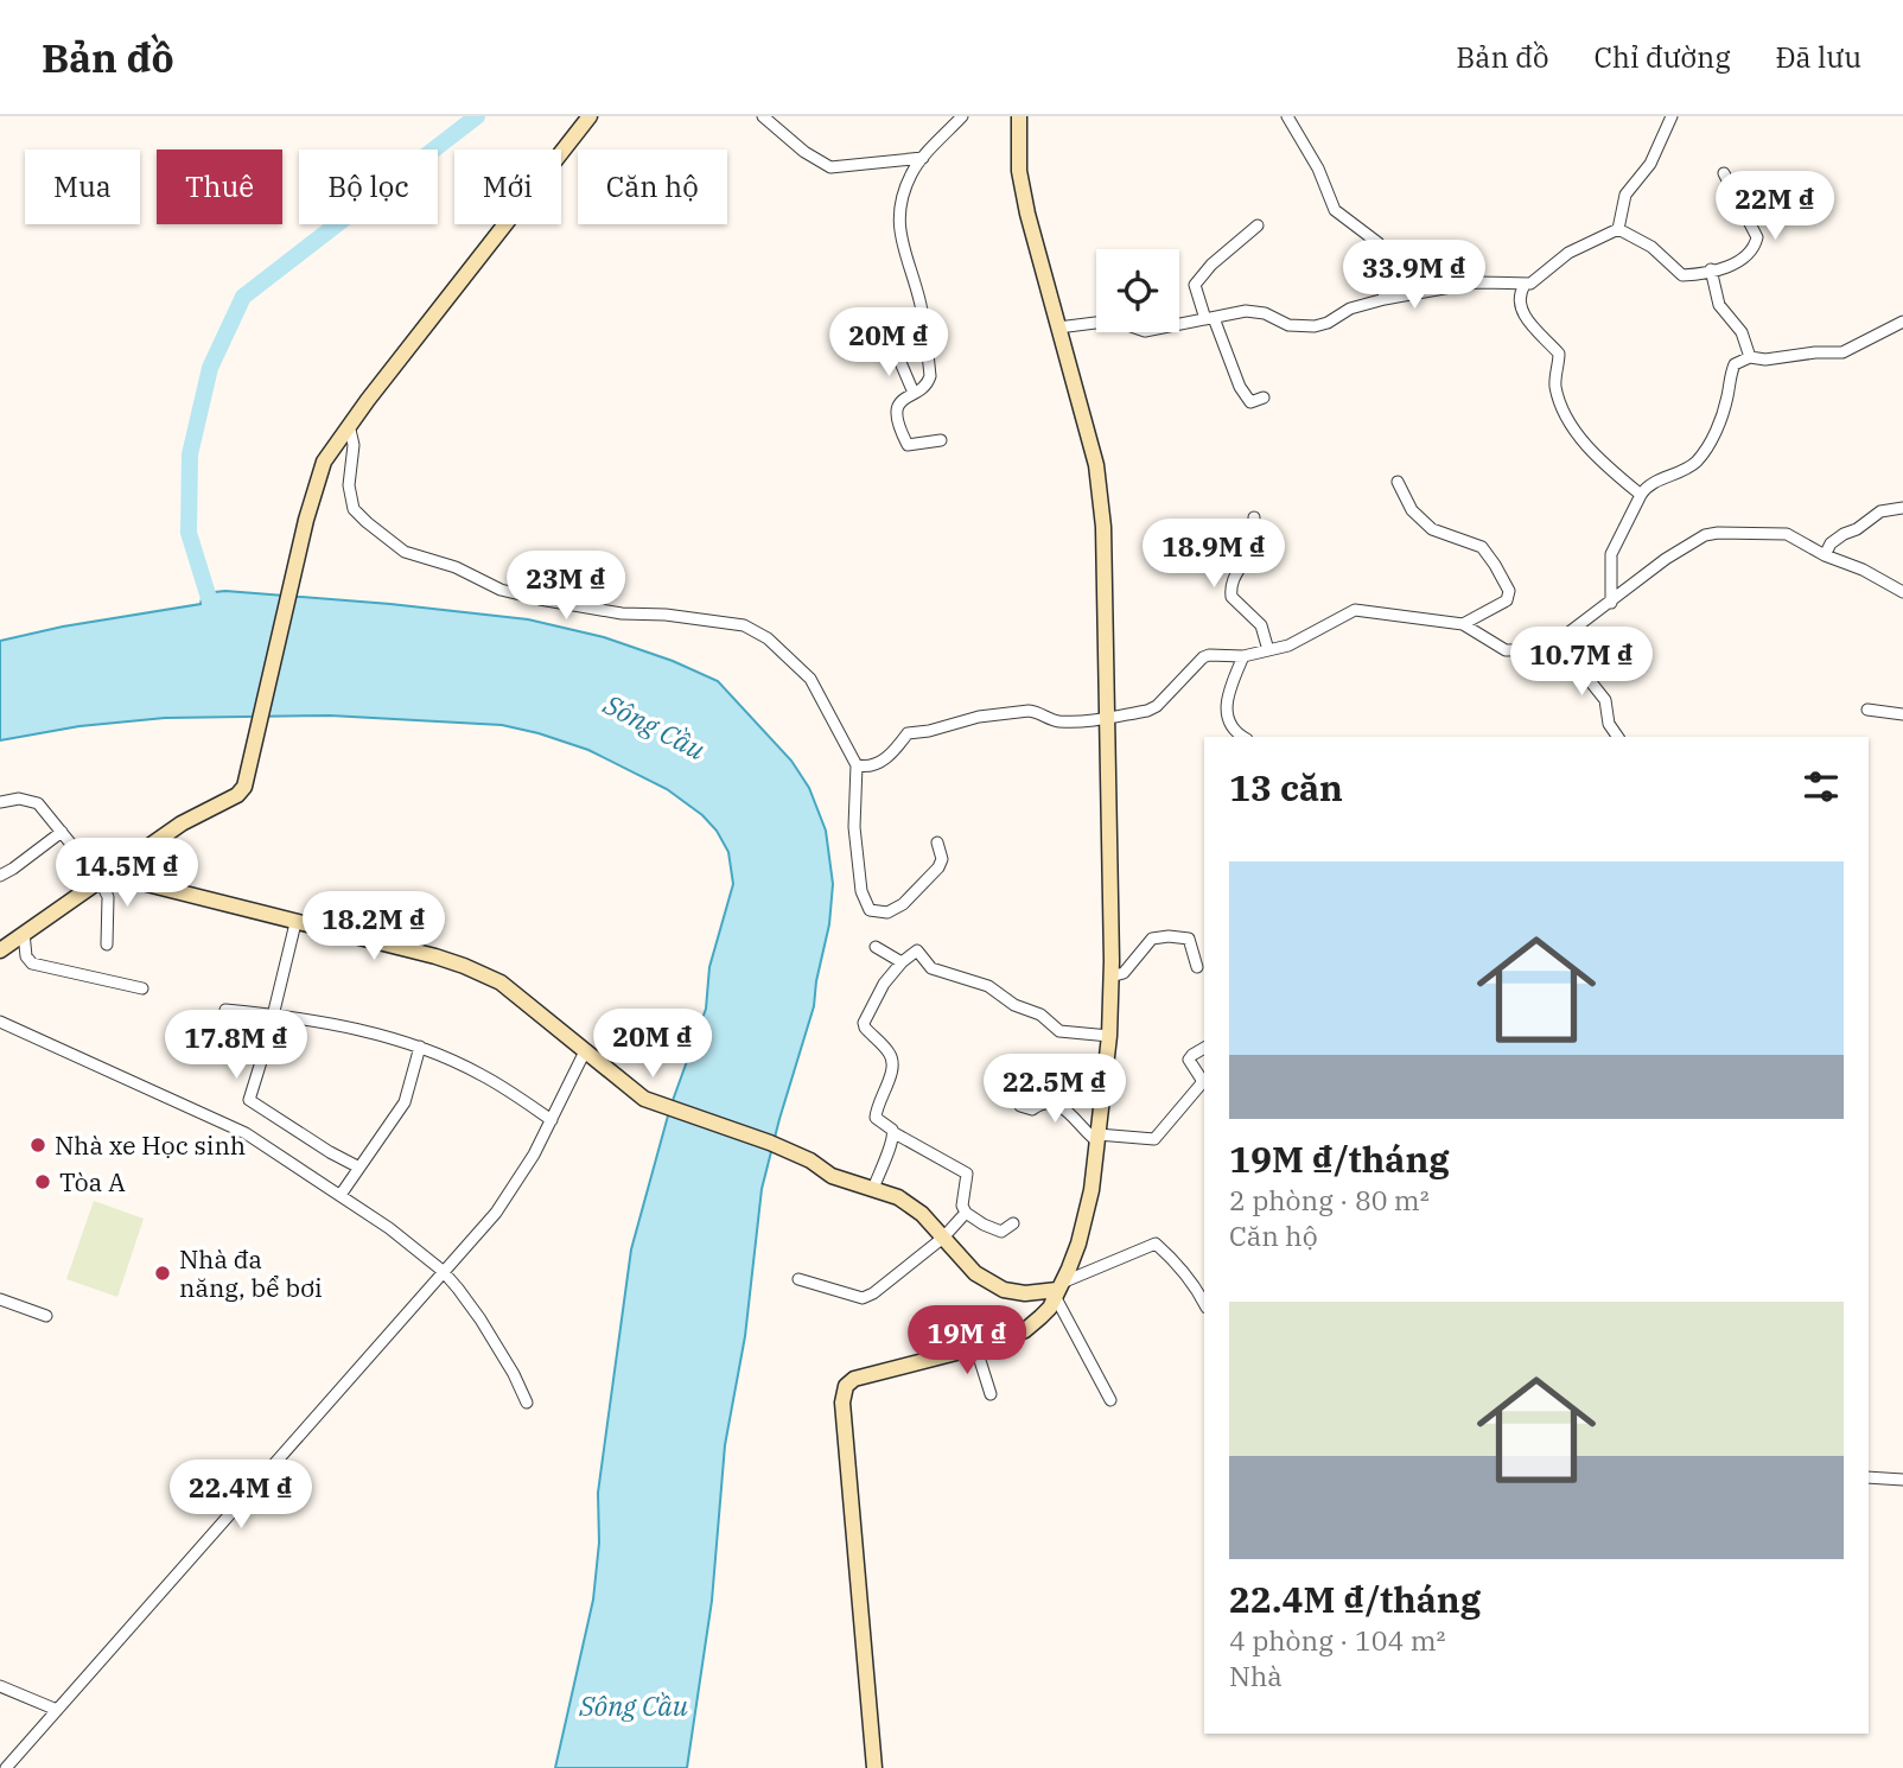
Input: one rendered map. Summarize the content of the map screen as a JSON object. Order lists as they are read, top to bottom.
{
  "water": ["Sông Cầu"],
  "places": ["Nhà xe Học sinh", "Tòa A", "Nhà đa năng, bể bơi"],
  "page": {
    "header": "Bản đồ",
    "nav": ["Bản đồ", "Chỉ đường", "Đã lưu"],
    "chip": [
      "Mua",
      "Thuê",
      "Bộ lọc",
      "Mới",
      "Căn hộ"
    ],
    "price": [
      "22M ₫",
      "33.9M ₫",
      "20M ₫",
      "18.9M ₫",
      "23M ₫",
      "10.7M ₫",
      "14.5M ₫",
      "18.2M ₫",
      "20M ₫",
      "17.8M ₫",
      "22.5M ₫",
      "19M ₫",
      "22.4M ₫"
    ],
    "heading": "13 căn",
    "list": [
      {
        "name": "19M ₫/tháng",
        "note": "2 phòng · 80 m² · Căn hộ"
      },
      {
        "name": "22.4M ₫/tháng",
        "note": "4 phòng · 104 m² · Nhà"
      }
    ]
  }
}
